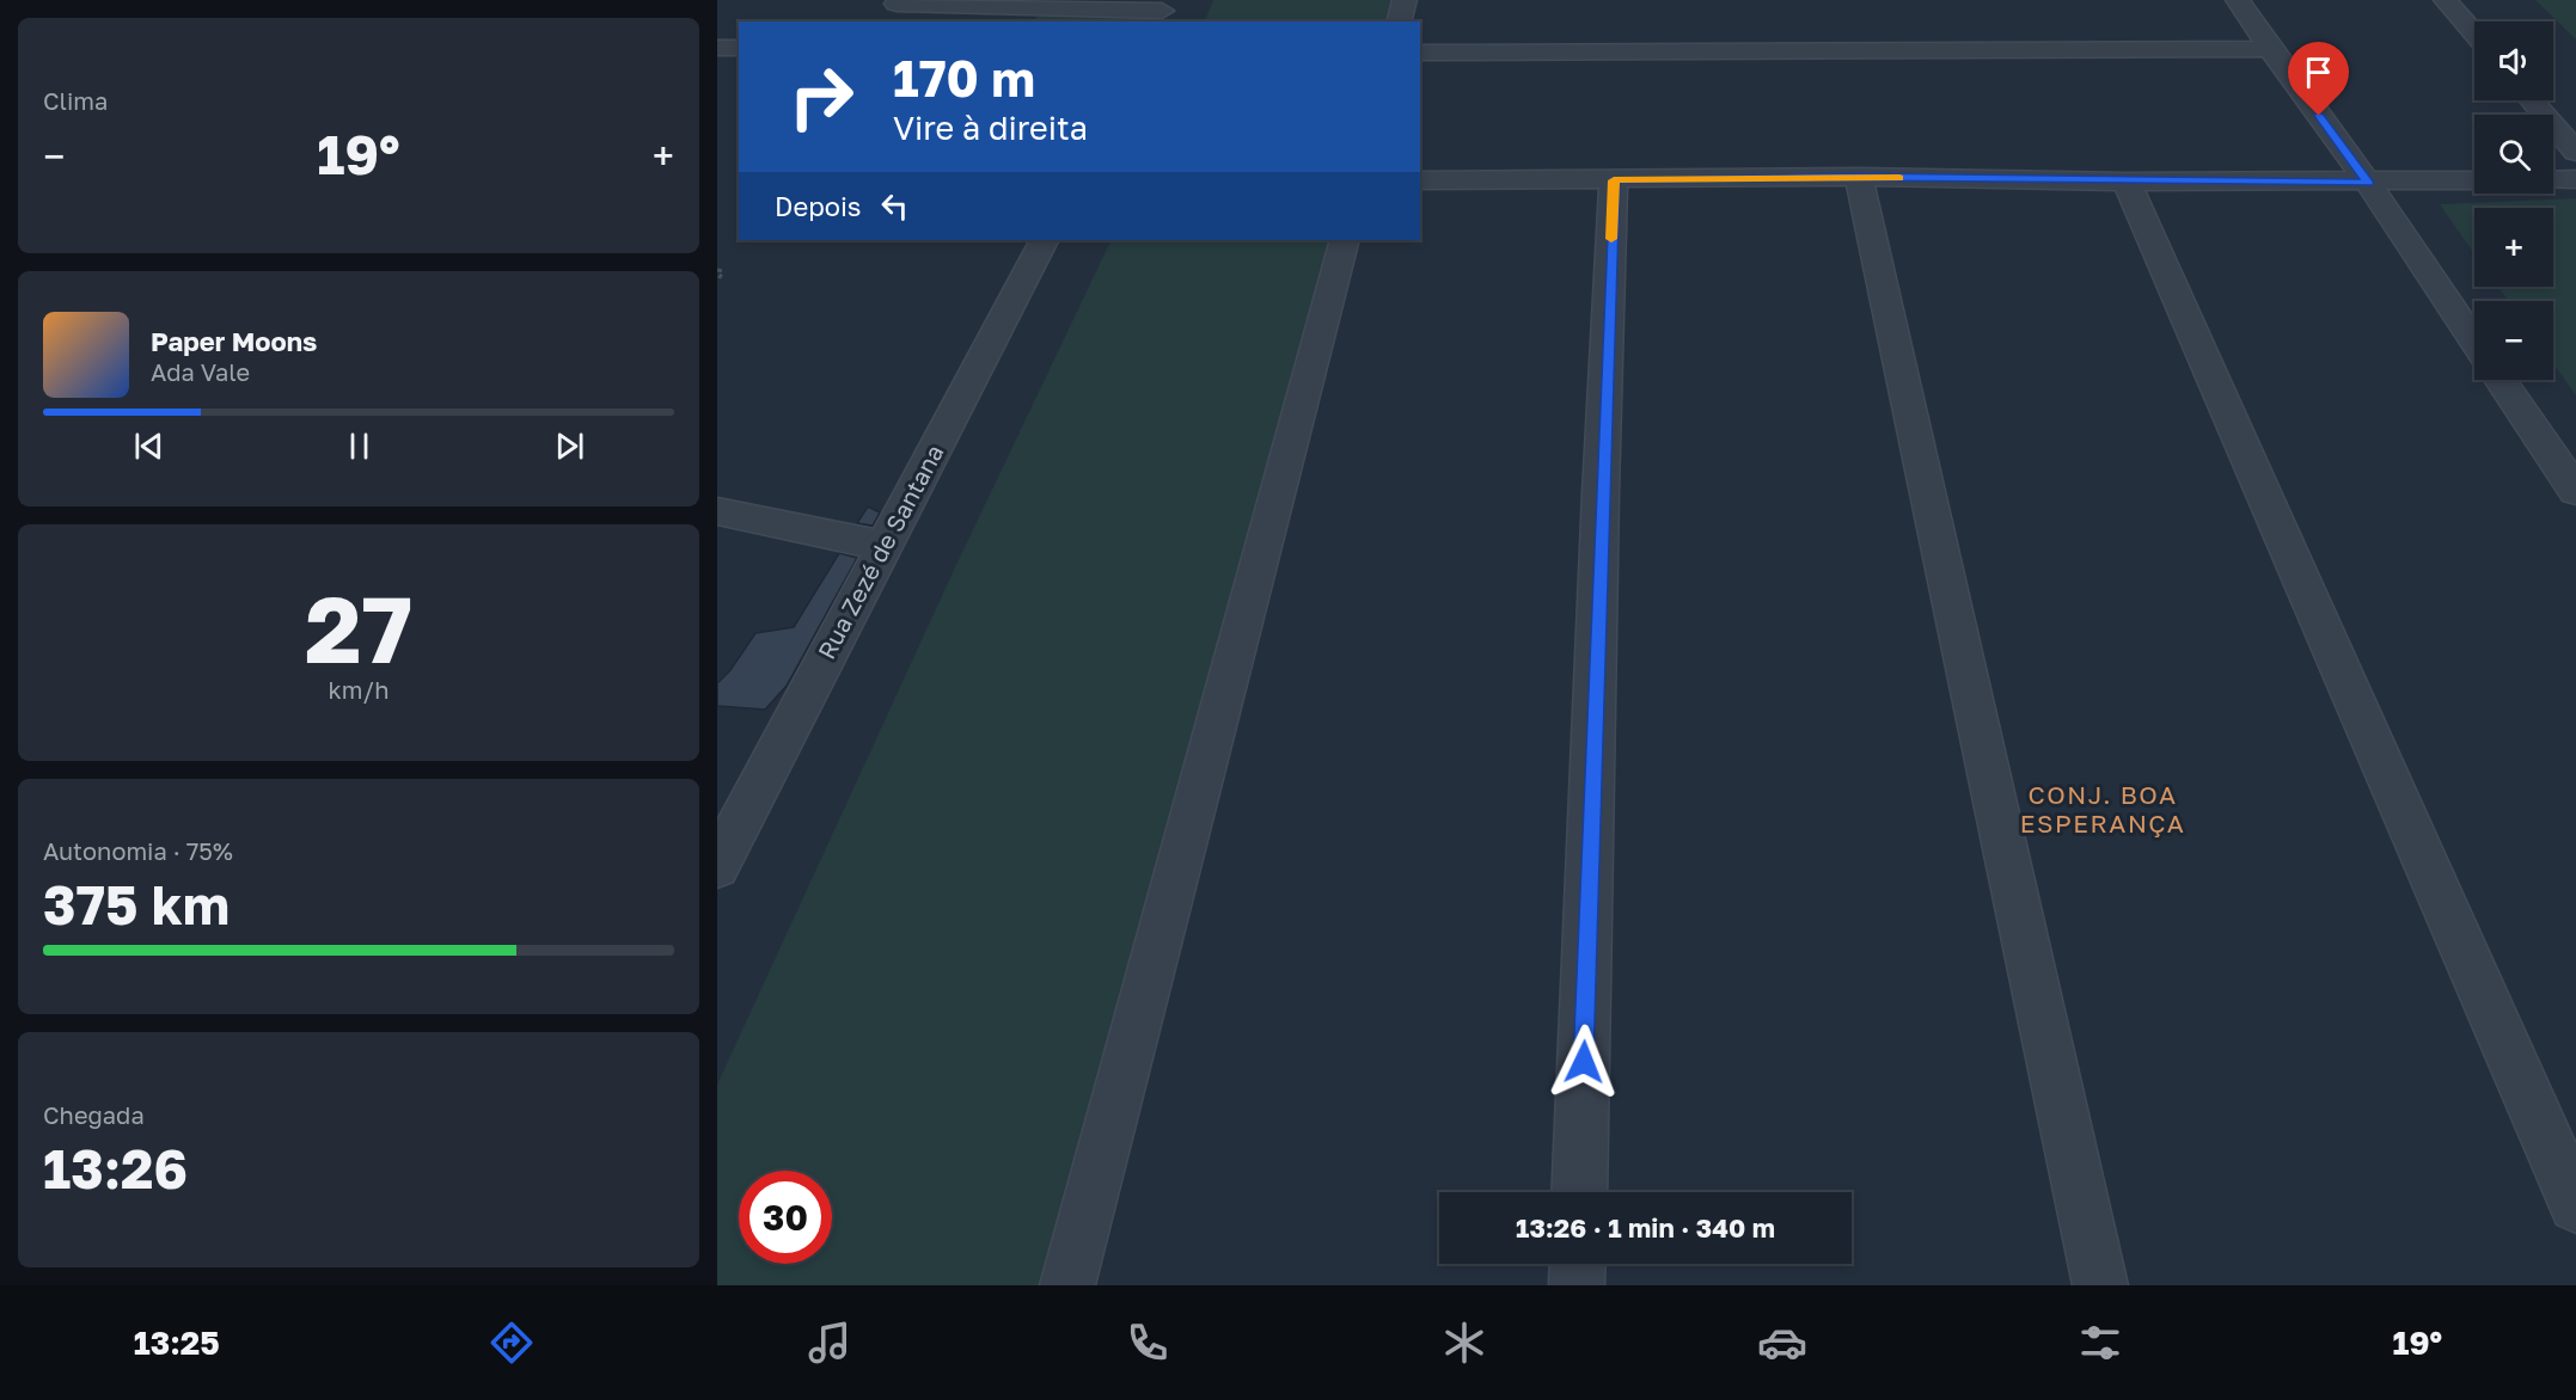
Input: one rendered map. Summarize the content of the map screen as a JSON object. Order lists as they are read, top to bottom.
{
  "streets": {
    "street": ["Rua Zezé de Santana"]
  },
  "districts": ["CONJ. BOA ESPERANÇA"],
  "page": {
    "tile": [
      "Clima",
      ["27", "km/h"],
      ["Autonomia · 75%", "375 km"],
      ["Chegada", "13:26"]
    ],
    "map_buttons": ["+", "−"],
    "turn": ["170 m", "Vire à direita"],
    "heat": ["−", "19°", "+"],
    "then": "Depois",
    "song": ["Paper Moons", "Ada Vale"],
    "limit": "30",
    "trip": "13:26 · 1 min · 340 m",
    "tabs": ["13:25", "19°"]
  }
}
